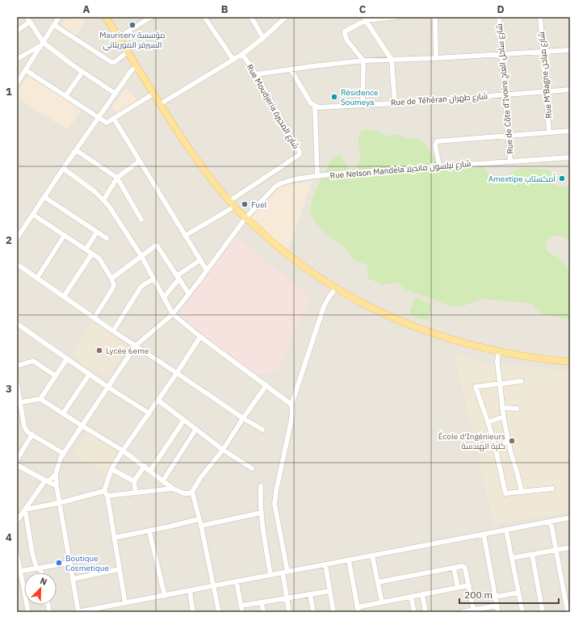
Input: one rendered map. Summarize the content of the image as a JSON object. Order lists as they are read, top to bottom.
{
  "streets": {
    "street": [
      "Rue M'Bagne شارع مباجن",
      "Rue de Côte d'Ivoire شارع ساحل العاج",
      "Rue de Téhéran شارع طهران",
      "Rue Moudjeria شارع المجيرة",
      "Rue Nelson Mandela شارع نيلسون مانديلا"
    ]
  },
  "crossings": [
    ["Rue M'Bagne شارع مباجن", "Rue de Téhéran شارع طهران"],
    ["Rue de Côte d'Ivoire شارع ساحل العاج", "Rue de Téhéran شارع طهران"],
    ["Rue de Côte d'Ivoire شارع ساحل العاج", "Rue Nelson Mandela شارع نيلسون مانديلا"]
  ],
  "places": [
    "Mauriserv مؤسسة السيرفر الموريتاني",
    "Résidence Soumeya",
    "Amextipe أمكستاب",
    "Fuel",
    "Lycée 6eme",
    "École d'Ingénieurs كلية الهندسة",
    "Boutique Cosmetique"
  ],
  "scale_bar": "200 m",
  "north": "top right",
  "grid": {
    "columns": [
      "A",
      "B",
      "C",
      "D"
    ],
    "rows": [
      "1",
      "2",
      "3",
      "4"
    ]
  }
}
